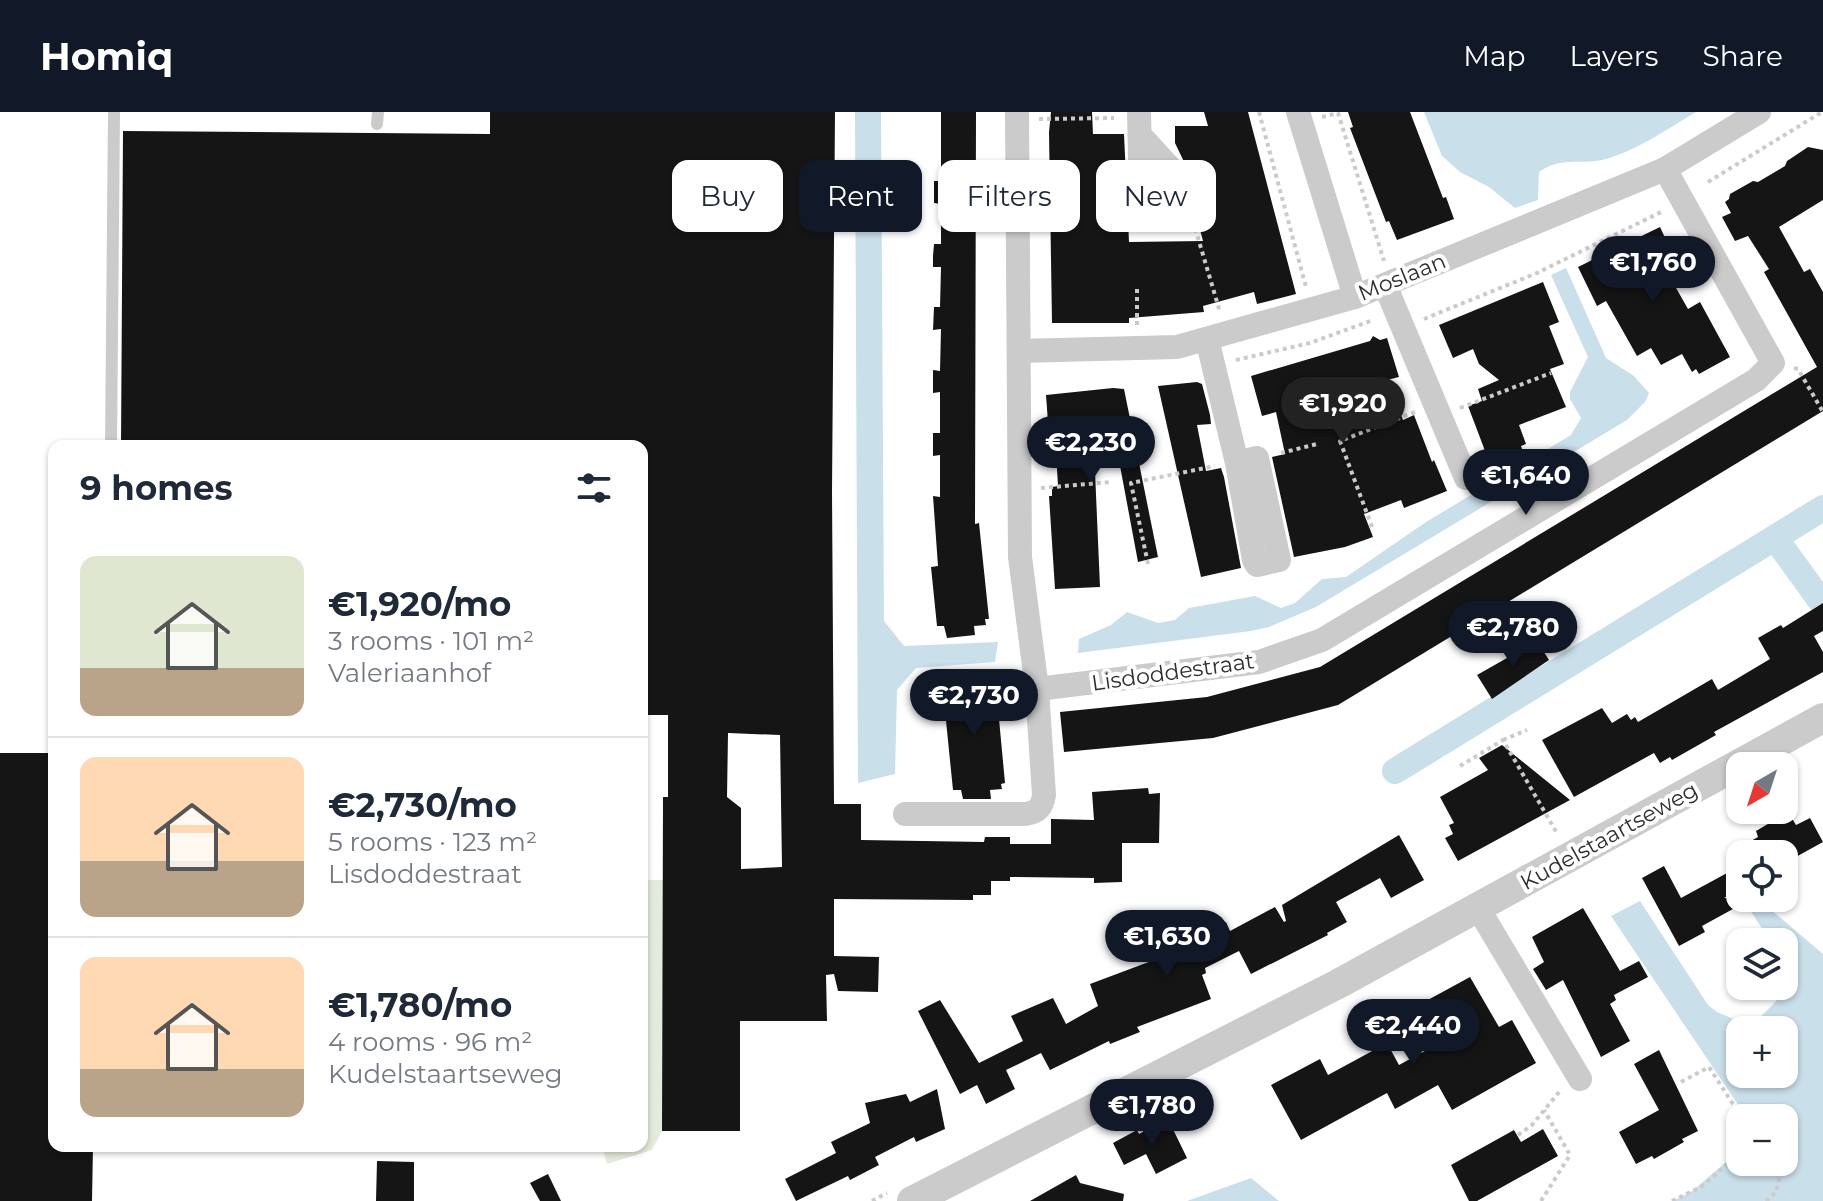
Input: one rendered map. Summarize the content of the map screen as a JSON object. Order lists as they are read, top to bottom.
{
  "streets": {
    "street": ["Moslaan", "Lisdoddestraat", "Kudelstaartseweg"]
  },
  "north": "bottom left",
  "page": {
    "header": "Homiq",
    "nav": ["Map", "Layers", "Share"],
    "chip": [
      "Buy",
      "Rent",
      "Filters",
      "New"
    ],
    "price": [
      "€1,760",
      "€1,920",
      "€2,230",
      "€1,640",
      "€2,780",
      "€2,730",
      "€1,630",
      "€2,440",
      "€1,780"
    ],
    "heading": "9 homes",
    "list": [
      {
        "name": "€1,920/mo",
        "note": "3 rooms · 101 m² · Valeriaanhof"
      },
      {
        "name": "€2,730/mo",
        "note": "5 rooms · 123 m² · Lisdoddestraat"
      },
      {
        "name": "€1,780/mo",
        "note": "4 rooms · 96 m² · Kudelstaartseweg"
      }
    ],
    "map_buttons": ["+", "−"]
  }
}
